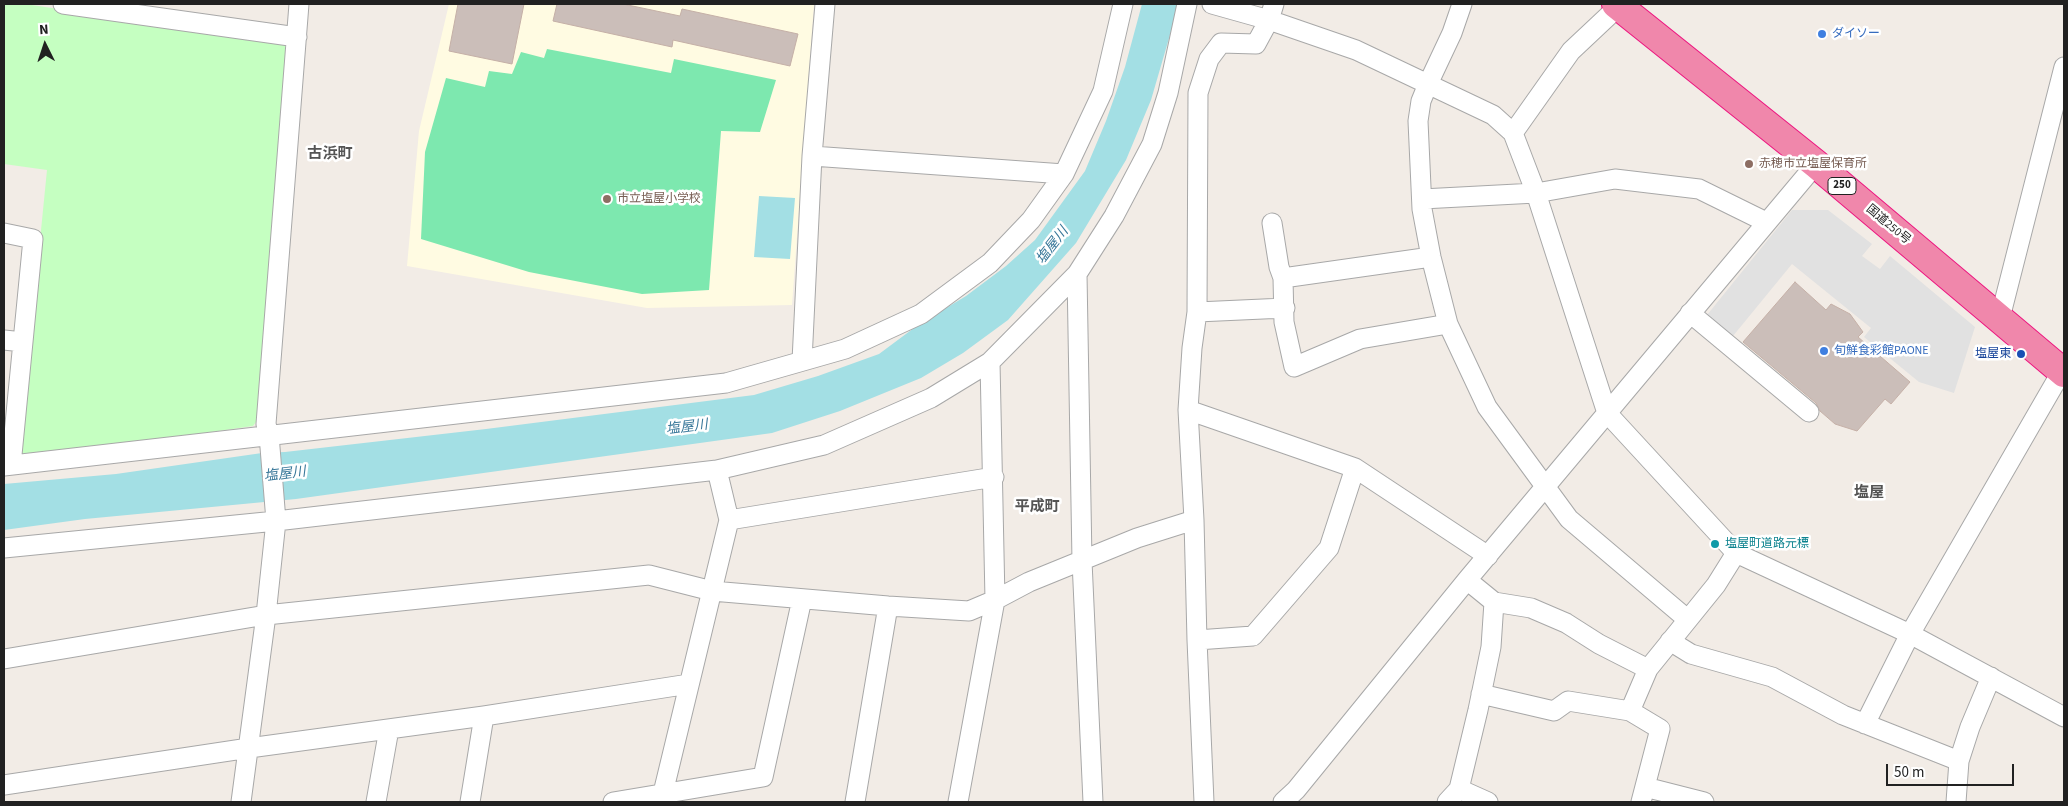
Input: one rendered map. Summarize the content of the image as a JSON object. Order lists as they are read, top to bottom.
{
  "streets": {
    "highway": ["250", "国道250号"]
  },
  "districts": ["古浜町", "塩屋", "平成町"],
  "water": ["塩屋川"],
  "places": [
    "ダイソー",
    "赤穂市立塩屋保育所",
    "市立塩屋小学校",
    "旬鮮食彩館PAONE",
    "塩屋東",
    "塩屋町道路元標"
  ],
  "scale_bar": "50 m",
  "north": "top"
}
